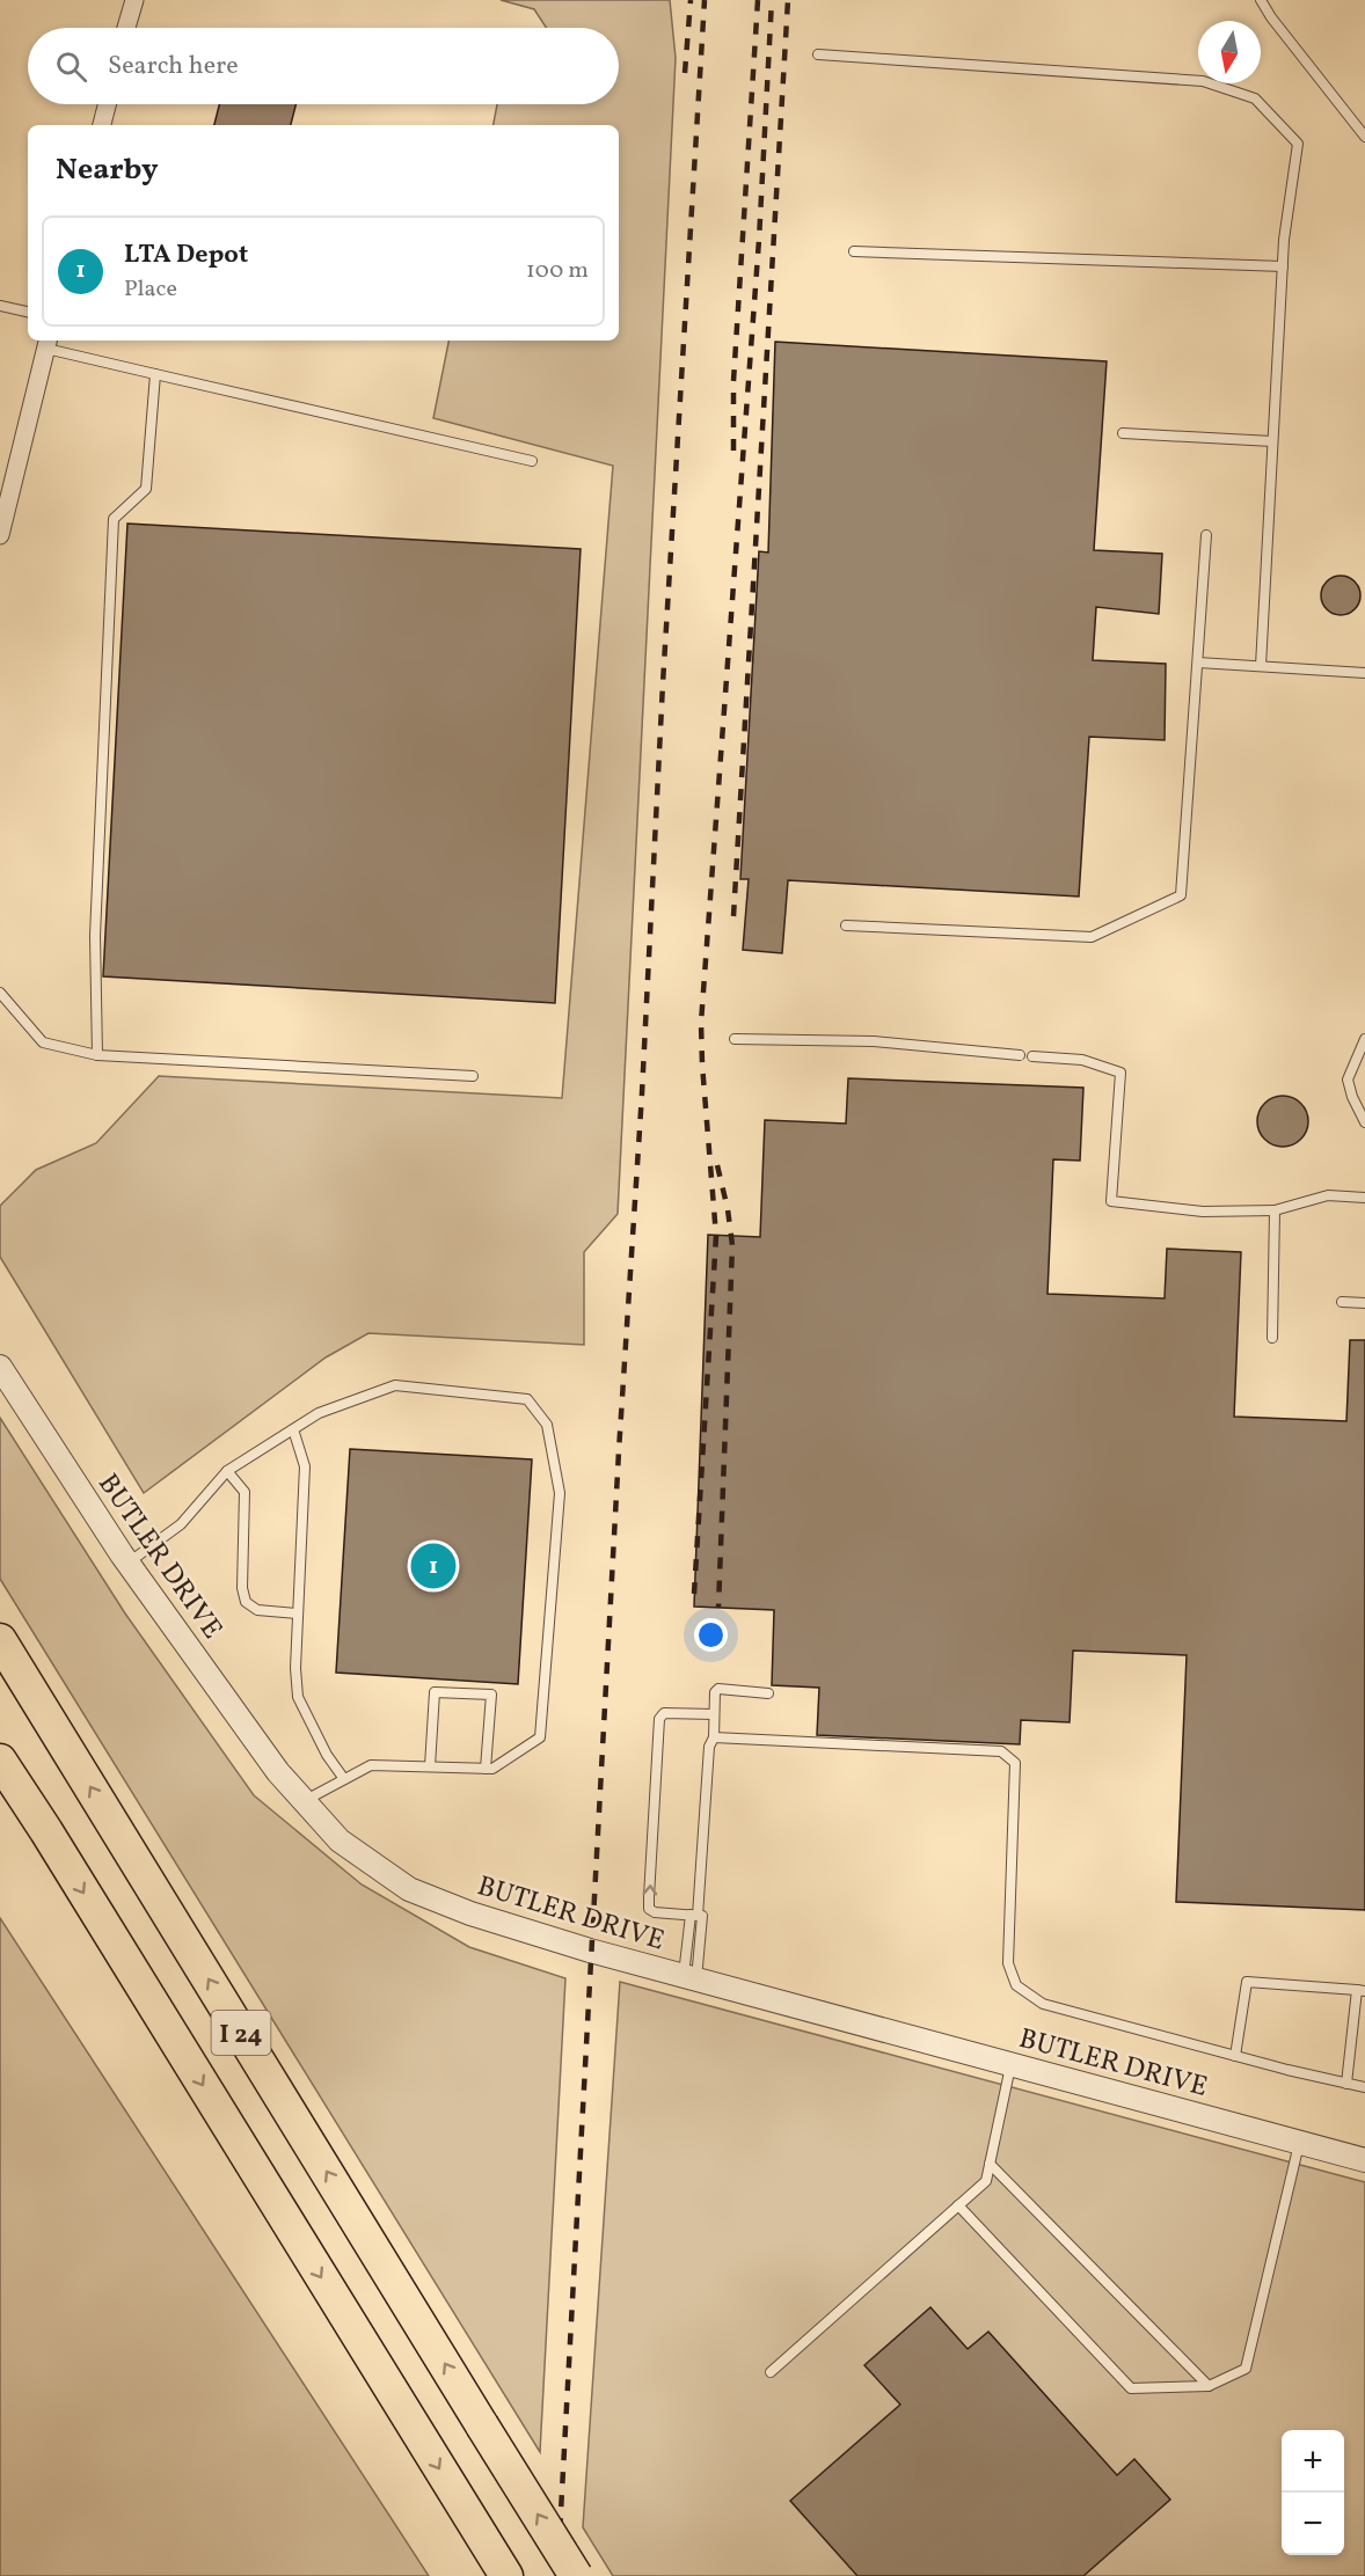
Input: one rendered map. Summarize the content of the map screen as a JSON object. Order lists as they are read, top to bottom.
{
  "streets": {
    "highway": ["I 24"],
    "street": ["BUTLER DRIVE"]
  },
  "north": "bottom",
  "page": {
    "search": "Search here",
    "heading": "Nearby",
    "list": [
      {
        "mark": "1",
        "name": "LTA Depot",
        "note": "Place",
        "value": "100 m"
      }
    ],
    "pins": "1",
    "map_buttons": ["+", "−"]
  }
}
